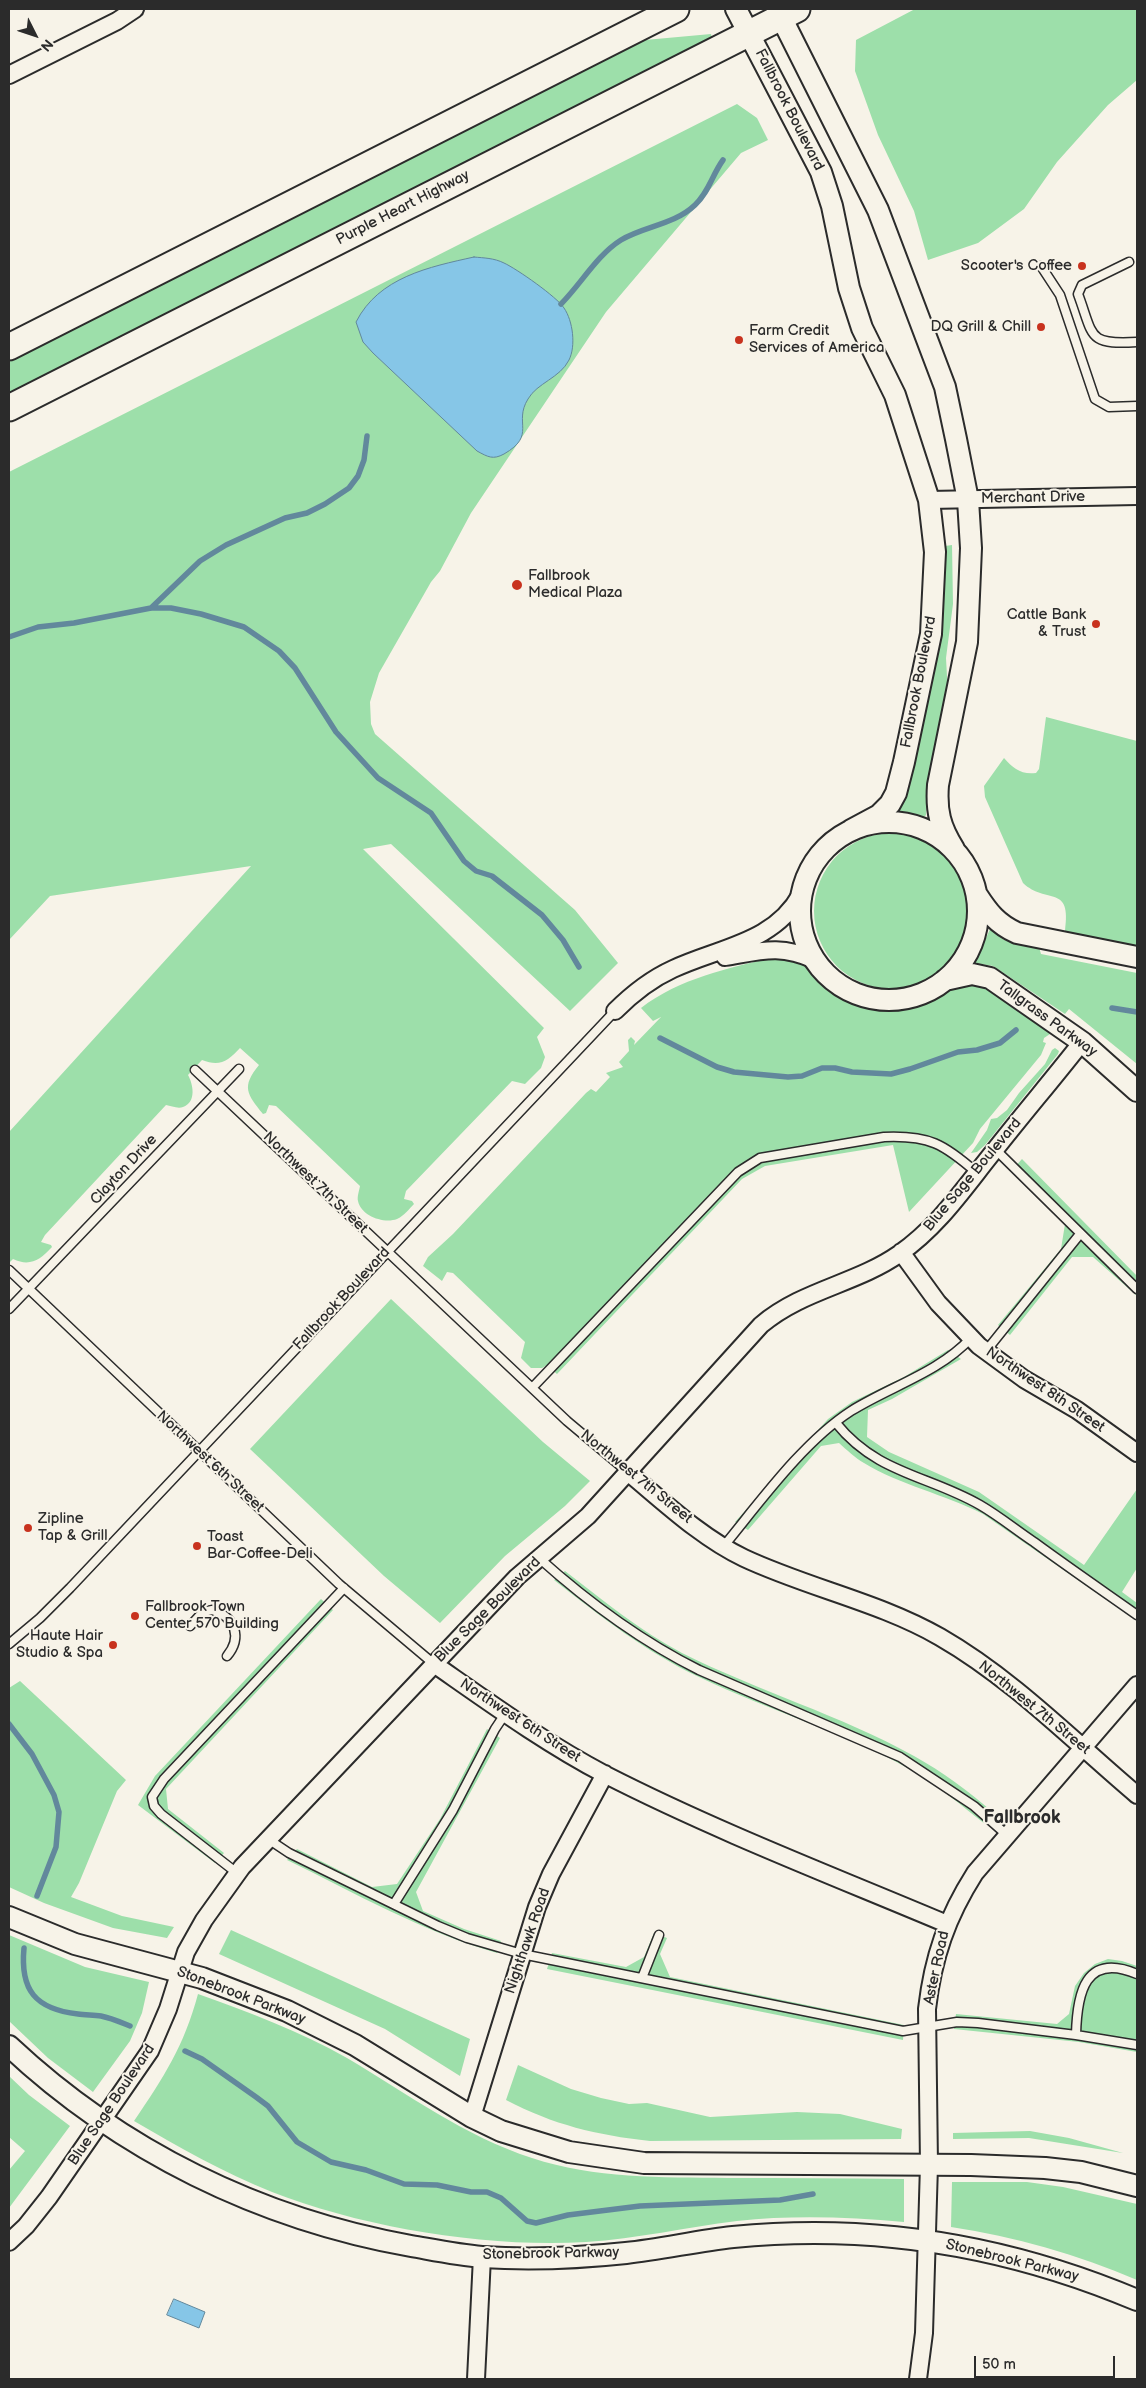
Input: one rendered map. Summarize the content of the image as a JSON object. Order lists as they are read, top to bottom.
{
  "streets": {
    "main road": ["Purple Heart Highway"],
    "street": [
      "Fallbrook Boulevard",
      "Merchant Drive",
      "Tallgrass Parkway",
      "Blue Sage Boulevard",
      "Northwest 7th Street",
      "Northwest 8th Street",
      "Northwest 6th Street",
      "Nighthawk Road",
      "Aster Road",
      "Stonebrook Parkway"
    ],
    "lane": ["Clayton Drive"]
  },
  "crossings": [
    ["Fallbrook Boulevard", "Purple Heart Highway"],
    ["Fallbrook Boulevard", "Merchant Drive"],
    ["Fallbrook Boulevard", "Tallgrass Parkway"],
    ["Fallbrook Boulevard", "Northwest 7th Street"],
    ["Fallbrook Boulevard", "Northwest 6th Street"],
    ["Tallgrass Parkway", "Blue Sage Boulevard"],
    ["Clayton Drive", "Northwest 7th Street"],
    ["Clayton Drive", "Northwest 6th Street"],
    ["Blue Sage Boulevard", "Northwest 7th Street"],
    ["Blue Sage Boulevard", "Northwest 8th Street"],
    ["Blue Sage Boulevard", "Northwest 6th Street"],
    ["Blue Sage Boulevard", "Stonebrook Parkway"],
    ["Northwest 7th Street", "Aster Road"],
    ["Northwest 6th Street", "Nighthawk Road"],
    ["Northwest 6th Street", "Aster Road"],
    ["Nighthawk Road", "Stonebrook Parkway"],
    ["Aster Road", "Stonebrook Parkway"]
  ],
  "districts": ["Fallbrook"],
  "places": [
    "Scooter's Coffee",
    "DQ Grill & Chill",
    "Farm Credit Services of America",
    "Fallbrook Medical Plaza",
    "Cattle Bank & Trust",
    "Zipline Tap & Grill",
    "Toast Bar-Coffee-Deli",
    "Fallbrook Town Center 570 Building",
    "Haute Hair Studio & Spa"
  ],
  "scale_bar": "50 m",
  "north": "bottom right"
}
